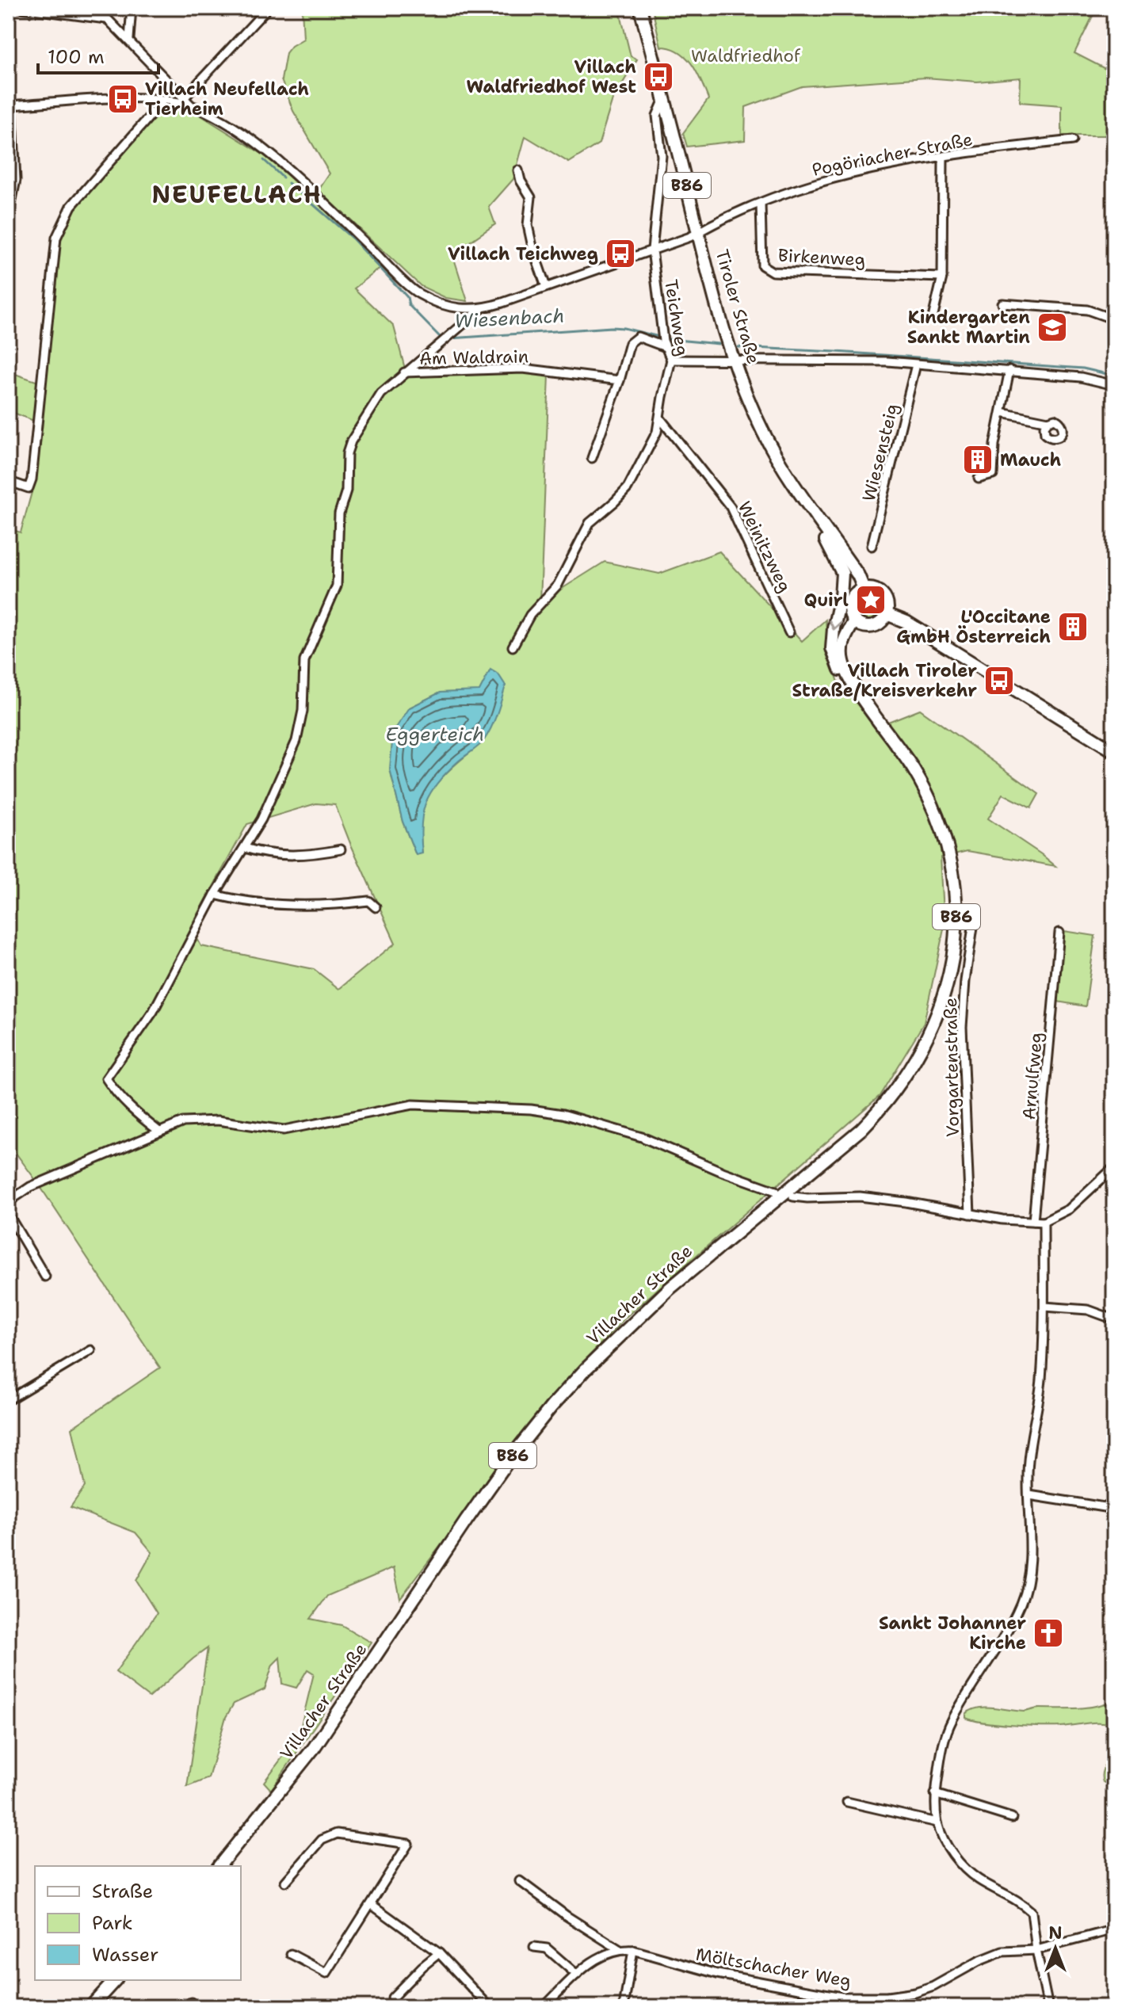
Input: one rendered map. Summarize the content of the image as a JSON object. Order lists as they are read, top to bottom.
{
  "streets": {
    "main road": ["B86", "Tiroler Straße", "Villacher Straße"],
    "street": [
      "Pogöriacher Straße",
      "Birkenweg",
      "Teichweg",
      "Am Waldrain",
      "Wiesensteig",
      "Weinitzweg",
      "Vorgartenstraße",
      "Arnulfweg",
      "Möltschacher Weg"
    ]
  },
  "crossings": [
    ["Pogöriacher Straße", "Birkenweg"],
    ["Pogöriacher Straße", "Tiroler Straße"],
    ["Pogöriacher Straße", "Teichweg"],
    ["B86", "Tiroler Straße"],
    ["B86", "Villacher Straße"],
    ["Tiroler Straße", "Teichweg"],
    ["Teichweg", "Weinitzweg"]
  ],
  "districts": ["NEUFELLACH"],
  "water": ["Wiesenbach", "Eggerteich"],
  "parks": ["Waldfriedhof"],
  "places": {
    "bus stop": [
      "Villach Waldfriedhof West",
      "Villach Neufellach Tierheim",
      "Villach Teichweg",
      "Villach Tiroler Straße/Kreisverkehr"
    ],
    "school or university": ["Kindergarten Sankt Martin"],
    "building": ["Mauch", "L'Occitane GmbH Österreich"],
    "place": ["Quirl"],
    "church": ["Sankt Johanner Kirche"]
  },
  "legend": ["Straße", "Park", "Wasser"],
  "scale_bar": "100 m",
  "north": "top"
}
